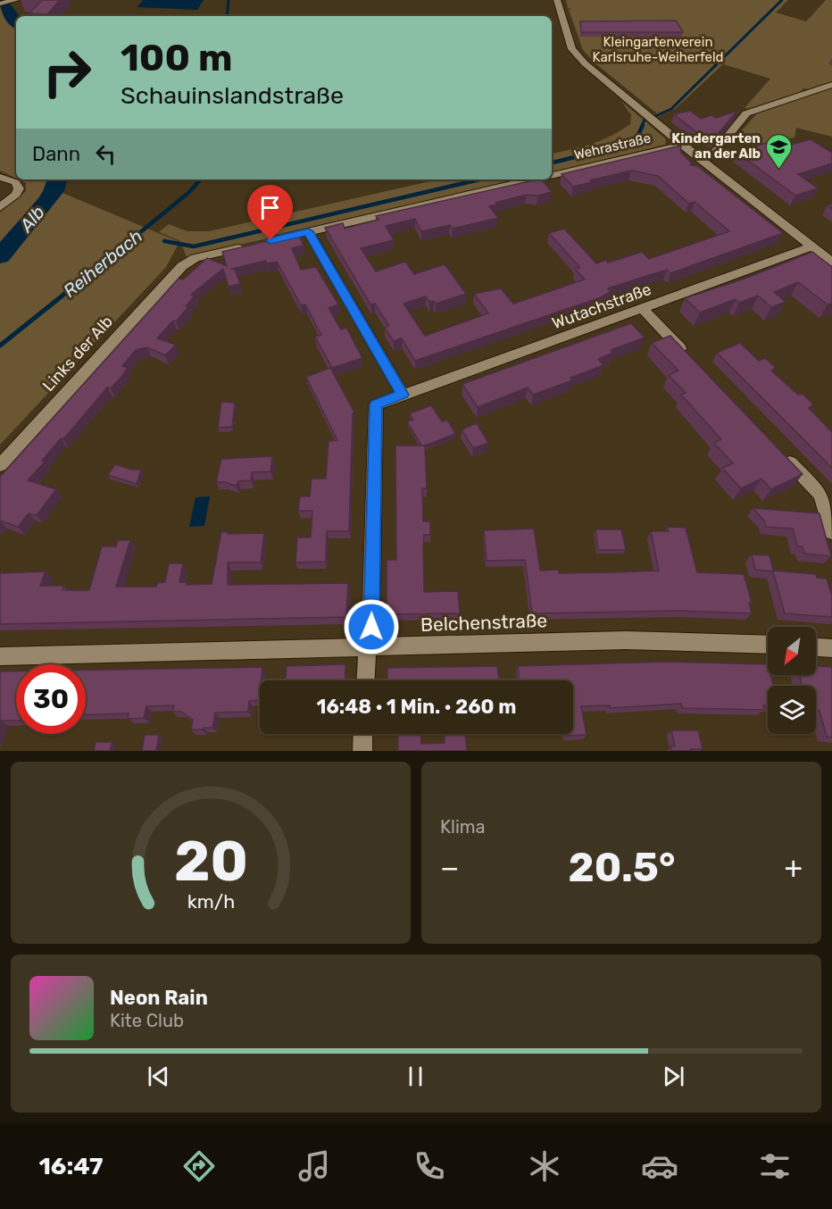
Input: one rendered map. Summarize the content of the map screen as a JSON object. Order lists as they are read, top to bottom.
{
  "streets": {
    "street": [
      "Wehrastraße",
      "Wutachstraße",
      "Links der Alb",
      "Belchenstraße"
    ]
  },
  "crossings": [
    ["Wutachstraße", "Belchenstraße"]
  ],
  "water": ["Alb", "Reiherbach"],
  "parks": ["Kleingartenverein Karlsruhe-Weiherfeld"],
  "places": {
    "school or university": ["Kindergarten an der Alb"]
  },
  "north": "bottom left",
  "page": {
    "turn": ["100 m", "Schauinslandstraße"],
    "then": "Dann",
    "limit": "30",
    "trip": "16:48 · 1 Min. · 260 m",
    "tile": "Klima",
    "heat": ["−", "20.5°", "+"],
    "song": ["Neon Rain", "Kite Club"],
    "tabs": "16:47",
    "gauge": ["20", "km/h"]
  }
}
